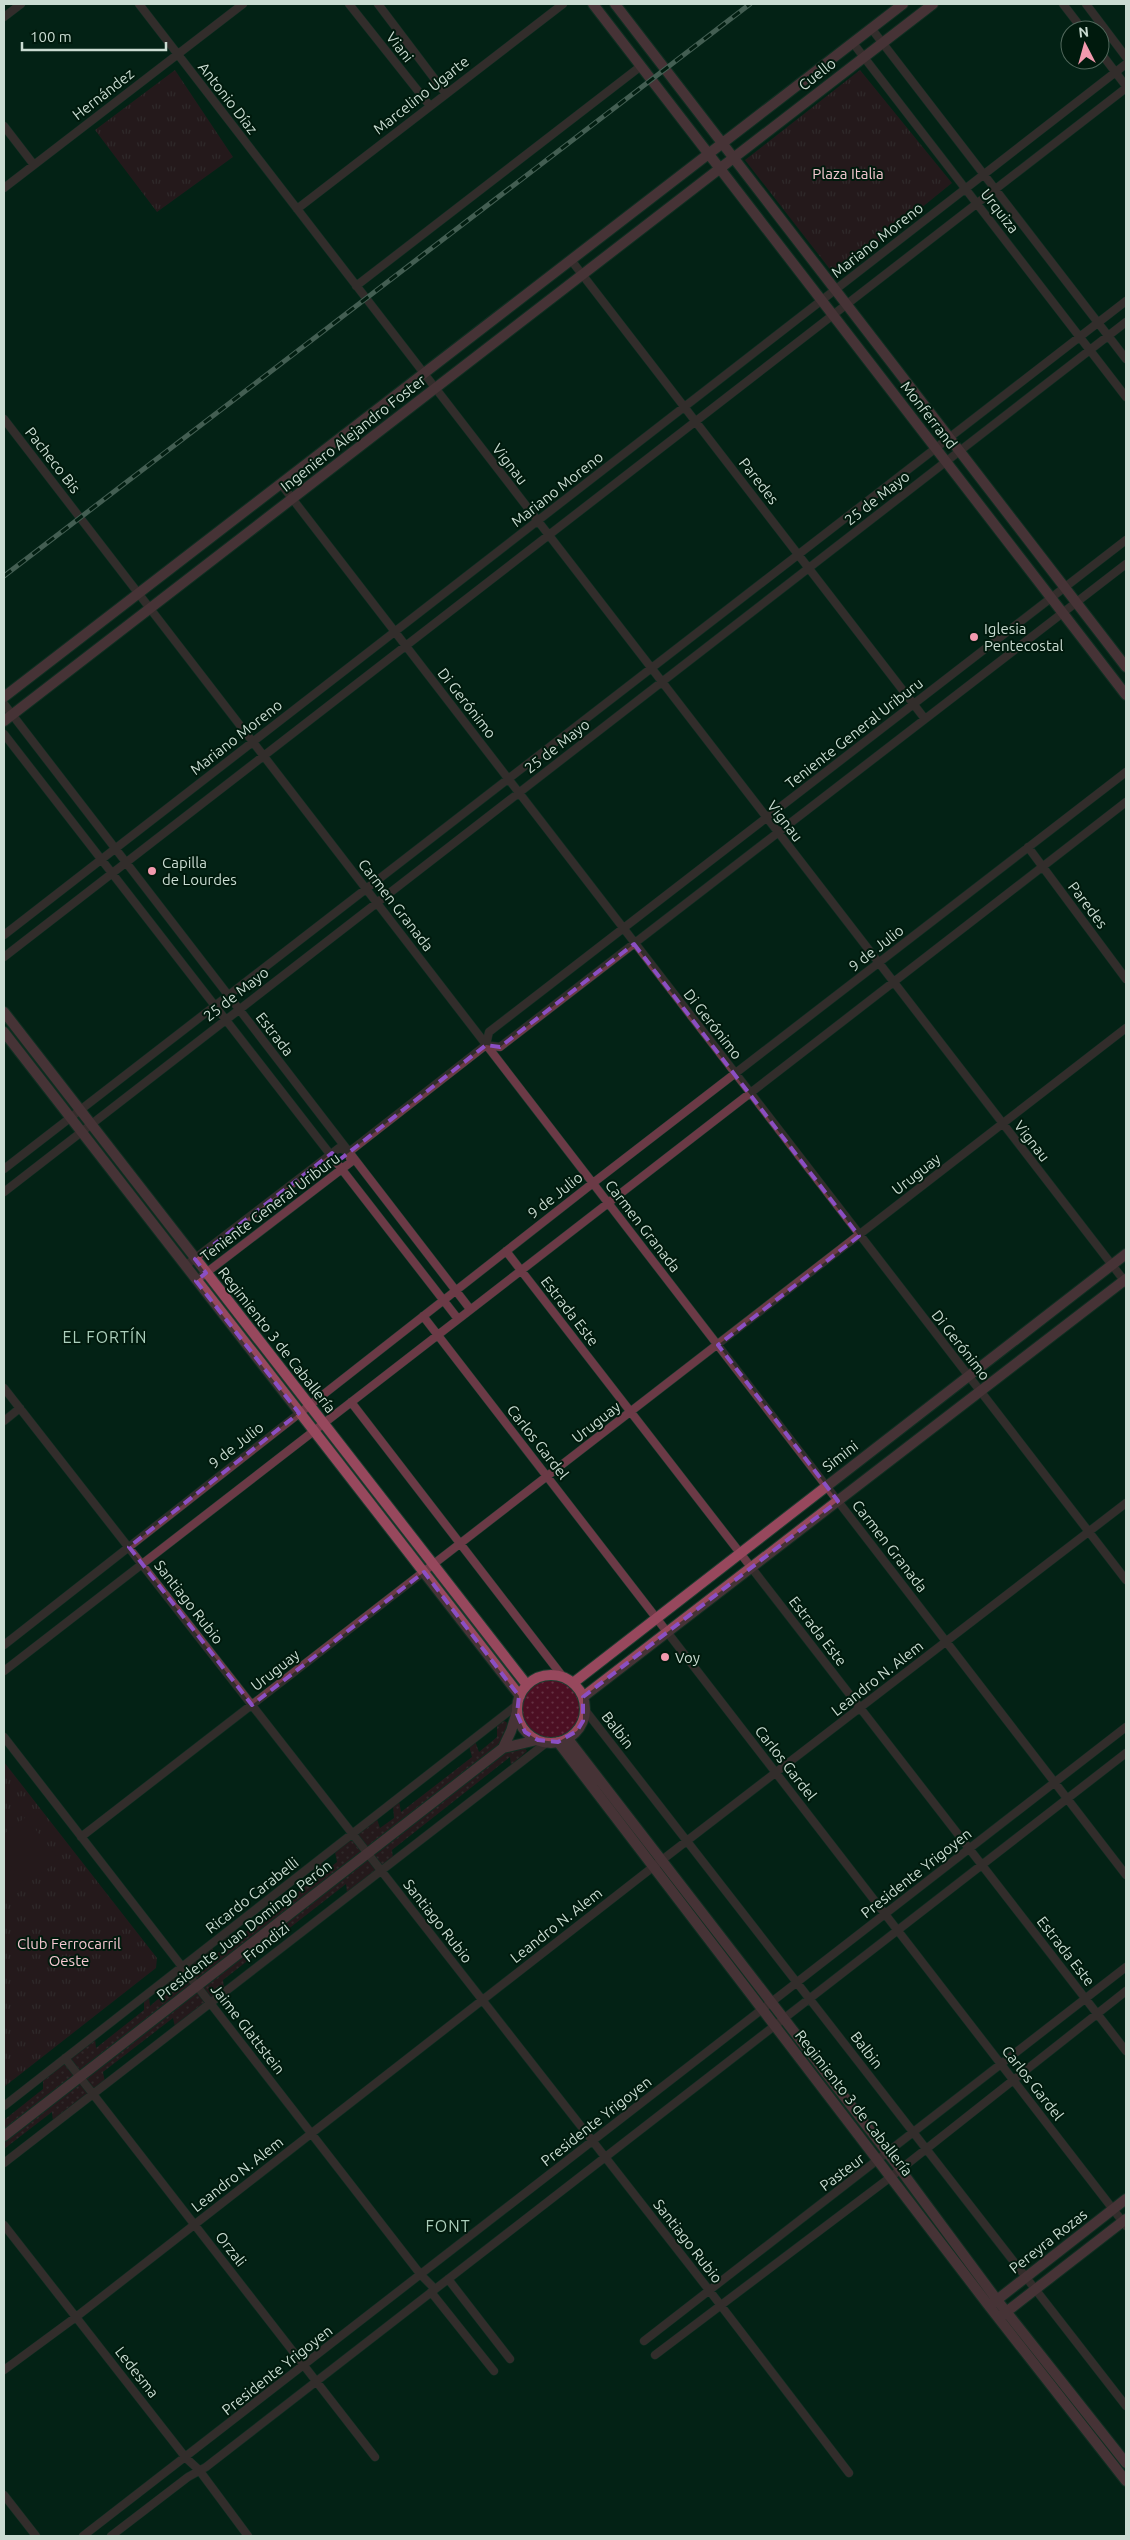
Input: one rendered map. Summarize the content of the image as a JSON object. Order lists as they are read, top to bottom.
{
  "streets": {
    "street": [
      "Viani",
      "Cuello",
      "Hernández",
      "Marcelino Ugarte",
      "Antonio Díaz",
      "Urquiza",
      "Mariano Moreno",
      "Monferrand",
      "Ingeniero Alejandro Foster",
      "Pacheco Bis",
      "Vignau",
      "Paredes",
      "25 de Mayo",
      "Di Gerónimo",
      "Teniente General Uriburu",
      "Carmen Granada",
      "9 de Julio",
      "Estrada",
      "Uruguay",
      "Estrada Este",
      "Regimiento 3 de Caballería",
      "Carlos Gardel",
      "Simini",
      "Santiago Rubio",
      "Leandro N. Alem",
      "Balbin",
      "Presidente Yrigoyen",
      "Ricardo Carabelli",
      "Presidente Juan Domingo Perón",
      "Frondizi",
      "Jaime Glattstein",
      "Pasteur",
      "Pereyra Rozas",
      "Orzali",
      "Ledesma"
    ]
  },
  "crossings": [
    ["Viani", "Marcelino Ugarte"],
    ["Cuello", "Urquiza"],
    ["Cuello", "Monferrand"],
    ["Cuello", "Ingeniero Alejandro Foster"],
    ["Hernández", "Antonio Díaz"],
    ["Marcelino Ugarte", "Antonio Díaz"],
    ["Antonio Díaz", "Vignau"],
    ["Urquiza", "Mariano Moreno"],
    ["Urquiza", "25 de Mayo"],
    ["Mariano Moreno", "Monferrand"],
    ["Mariano Moreno", "Vignau"],
    ["Mariano Moreno", "Paredes"],
    ["Mariano Moreno", "Di Gerónimo"],
    ["Mariano Moreno", "Carmen Granada"],
    ["Mariano Moreno", "Estrada"],
    ["Monferrand", "Ingeniero Alejandro Foster"],
    ["Monferrand", "25 de Mayo"],
    ["Monferrand", "Teniente General Uriburu"],
    ["Ingeniero Alejandro Foster", "Pacheco Bis"],
    ["Ingeniero Alejandro Foster", "Vignau"],
    ["Ingeniero Alejandro Foster", "Paredes"],
    ["Ingeniero Alejandro Foster", "Di Gerónimo"],
    ["Ingeniero Alejandro Foster", "Carmen Granada"],
    ["Ingeniero Alejandro Foster", "Estrada"],
    ["Pacheco Bis", "Carmen Granada"],
    ["Vignau", "25 de Mayo"],
    ["Vignau", "Teniente General Uriburu"],
    ["Vignau", "9 de Julio"],
    ["Vignau", "Uruguay"],
    ["Vignau", "Simini"],
    ["Paredes", "25 de Mayo"],
    ["Paredes", "Teniente General Uriburu"],
    ["Paredes", "9 de Julio"],
    ["25 de Mayo", "Di Gerónimo"],
    ["25 de Mayo", "Carmen Granada"],
    ["25 de Mayo", "Estrada"],
    ["25 de Mayo", "Regimiento 3 de Caballería"],
    ["Di Gerónimo", "Teniente General Uriburu"],
    ["Di Gerónimo", "9 de Julio"],
    ["Di Gerónimo", "Uruguay"],
    ["Di Gerónimo", "Simini"],
    ["Di Gerónimo", "Leandro N. Alem"],
    ["Teniente General Uriburu", "Carmen Granada"],
    ["Teniente General Uriburu", "Estrada"],
    ["Teniente General Uriburu", "Regimiento 3 de Caballería"],
    ["Carmen Granada", "9 de Julio"],
    ["Carmen Granada", "Uruguay"],
    ["Carmen Granada", "Simini"],
    ["Carmen Granada", "Leandro N. Alem"],
    ["Carmen Granada", "Presidente Yrigoyen"],
    ["9 de Julio", "Estrada"],
    ["9 de Julio", "Estrada Este"],
    ["9 de Julio", "Regimiento 3 de Caballería"],
    ["9 de Julio", "Carlos Gardel"],
    ["9 de Julio", "Santiago Rubio"],
    ["Uruguay", "Estrada Este"],
    ["Uruguay", "Regimiento 3 de Caballería"],
    ["Uruguay", "Carlos Gardel"],
    ["Uruguay", "Santiago Rubio"],
    ["Uruguay", "Jaime Glattstein"],
    ["Estrada Este", "Simini"],
    ["Estrada Este", "Leandro N. Alem"],
    ["Estrada Este", "Presidente Yrigoyen"],
    ["Estrada Este", "Pasteur"],
    ["Regimiento 3 de Caballería", "Simini"],
    ["Regimiento 3 de Caballería", "Leandro N. Alem"],
    ["Regimiento 3 de Caballería", "Balbin"],
    ["Regimiento 3 de Caballería", "Presidente Yrigoyen"],
    ["Regimiento 3 de Caballería", "Ricardo Carabelli"],
    ["Regimiento 3 de Caballería", "Presidente Juan Domingo Perón"],
    ["Regimiento 3 de Caballería", "Frondizi"],
    ["Regimiento 3 de Caballería", "Pasteur"],
    ["Regimiento 3 de Caballería", "Pereyra Rozas"],
    ["Carlos Gardel", "Simini"],
    ["Carlos Gardel", "Leandro N. Alem"],
    ["Carlos Gardel", "Presidente Yrigoyen"],
    ["Carlos Gardel", "Pasteur"],
    ["Carlos Gardel", "Pereyra Rozas"],
    ["Simini", "Balbin"],
    ["Simini", "Ricardo Carabelli"],
    ["Simini", "Presidente Juan Domingo Perón"],
    ["Simini", "Frondizi"],
    ["Santiago Rubio", "Leandro N. Alem"],
    ["Santiago Rubio", "Presidente Yrigoyen"],
    ["Santiago Rubio", "Ricardo Carabelli"],
    ["Santiago Rubio", "Presidente Juan Domingo Perón"],
    ["Santiago Rubio", "Frondizi"],
    ["Santiago Rubio", "Pasteur"],
    ["Leandro N. Alem", "Balbin"],
    ["Leandro N. Alem", "Jaime Glattstein"],
    ["Leandro N. Alem", "Orzali"],
    ["Leandro N. Alem", "Ledesma"],
    ["Balbin", "Presidente Yrigoyen"],
    ["Balbin", "Ricardo Carabelli"],
    ["Balbin", "Presidente Juan Domingo Perón"],
    ["Balbin", "Frondizi"],
    ["Balbin", "Pasteur"],
    ["Balbin", "Pereyra Rozas"],
    ["Presidente Yrigoyen", "Jaime Glattstein"],
    ["Presidente Yrigoyen", "Orzali"],
    ["Presidente Yrigoyen", "Ledesma"],
    ["Ricardo Carabelli", "Presidente Juan Domingo Perón"],
    ["Ricardo Carabelli", "Frondizi"],
    ["Ricardo Carabelli", "Jaime Glattstein"],
    ["Ricardo Carabelli", "Orzali"],
    ["Presidente Juan Domingo Perón", "Frondizi"],
    ["Presidente Juan Domingo Perón", "Jaime Glattstein"],
    ["Presidente Juan Domingo Perón", "Orzali"],
    ["Frondizi", "Jaime Glattstein"],
    ["Frondizi", "Orzali"]
  ],
  "districts": ["EL FORTÍN", "FONT"],
  "parks": ["Plaza Italia", "Club Ferrocarril Oeste"],
  "places": ["Iglesia Pentecostal", "Capilla de Lourdes", "Voy"],
  "scale_bar": "100 m",
  "north": "top"
}
